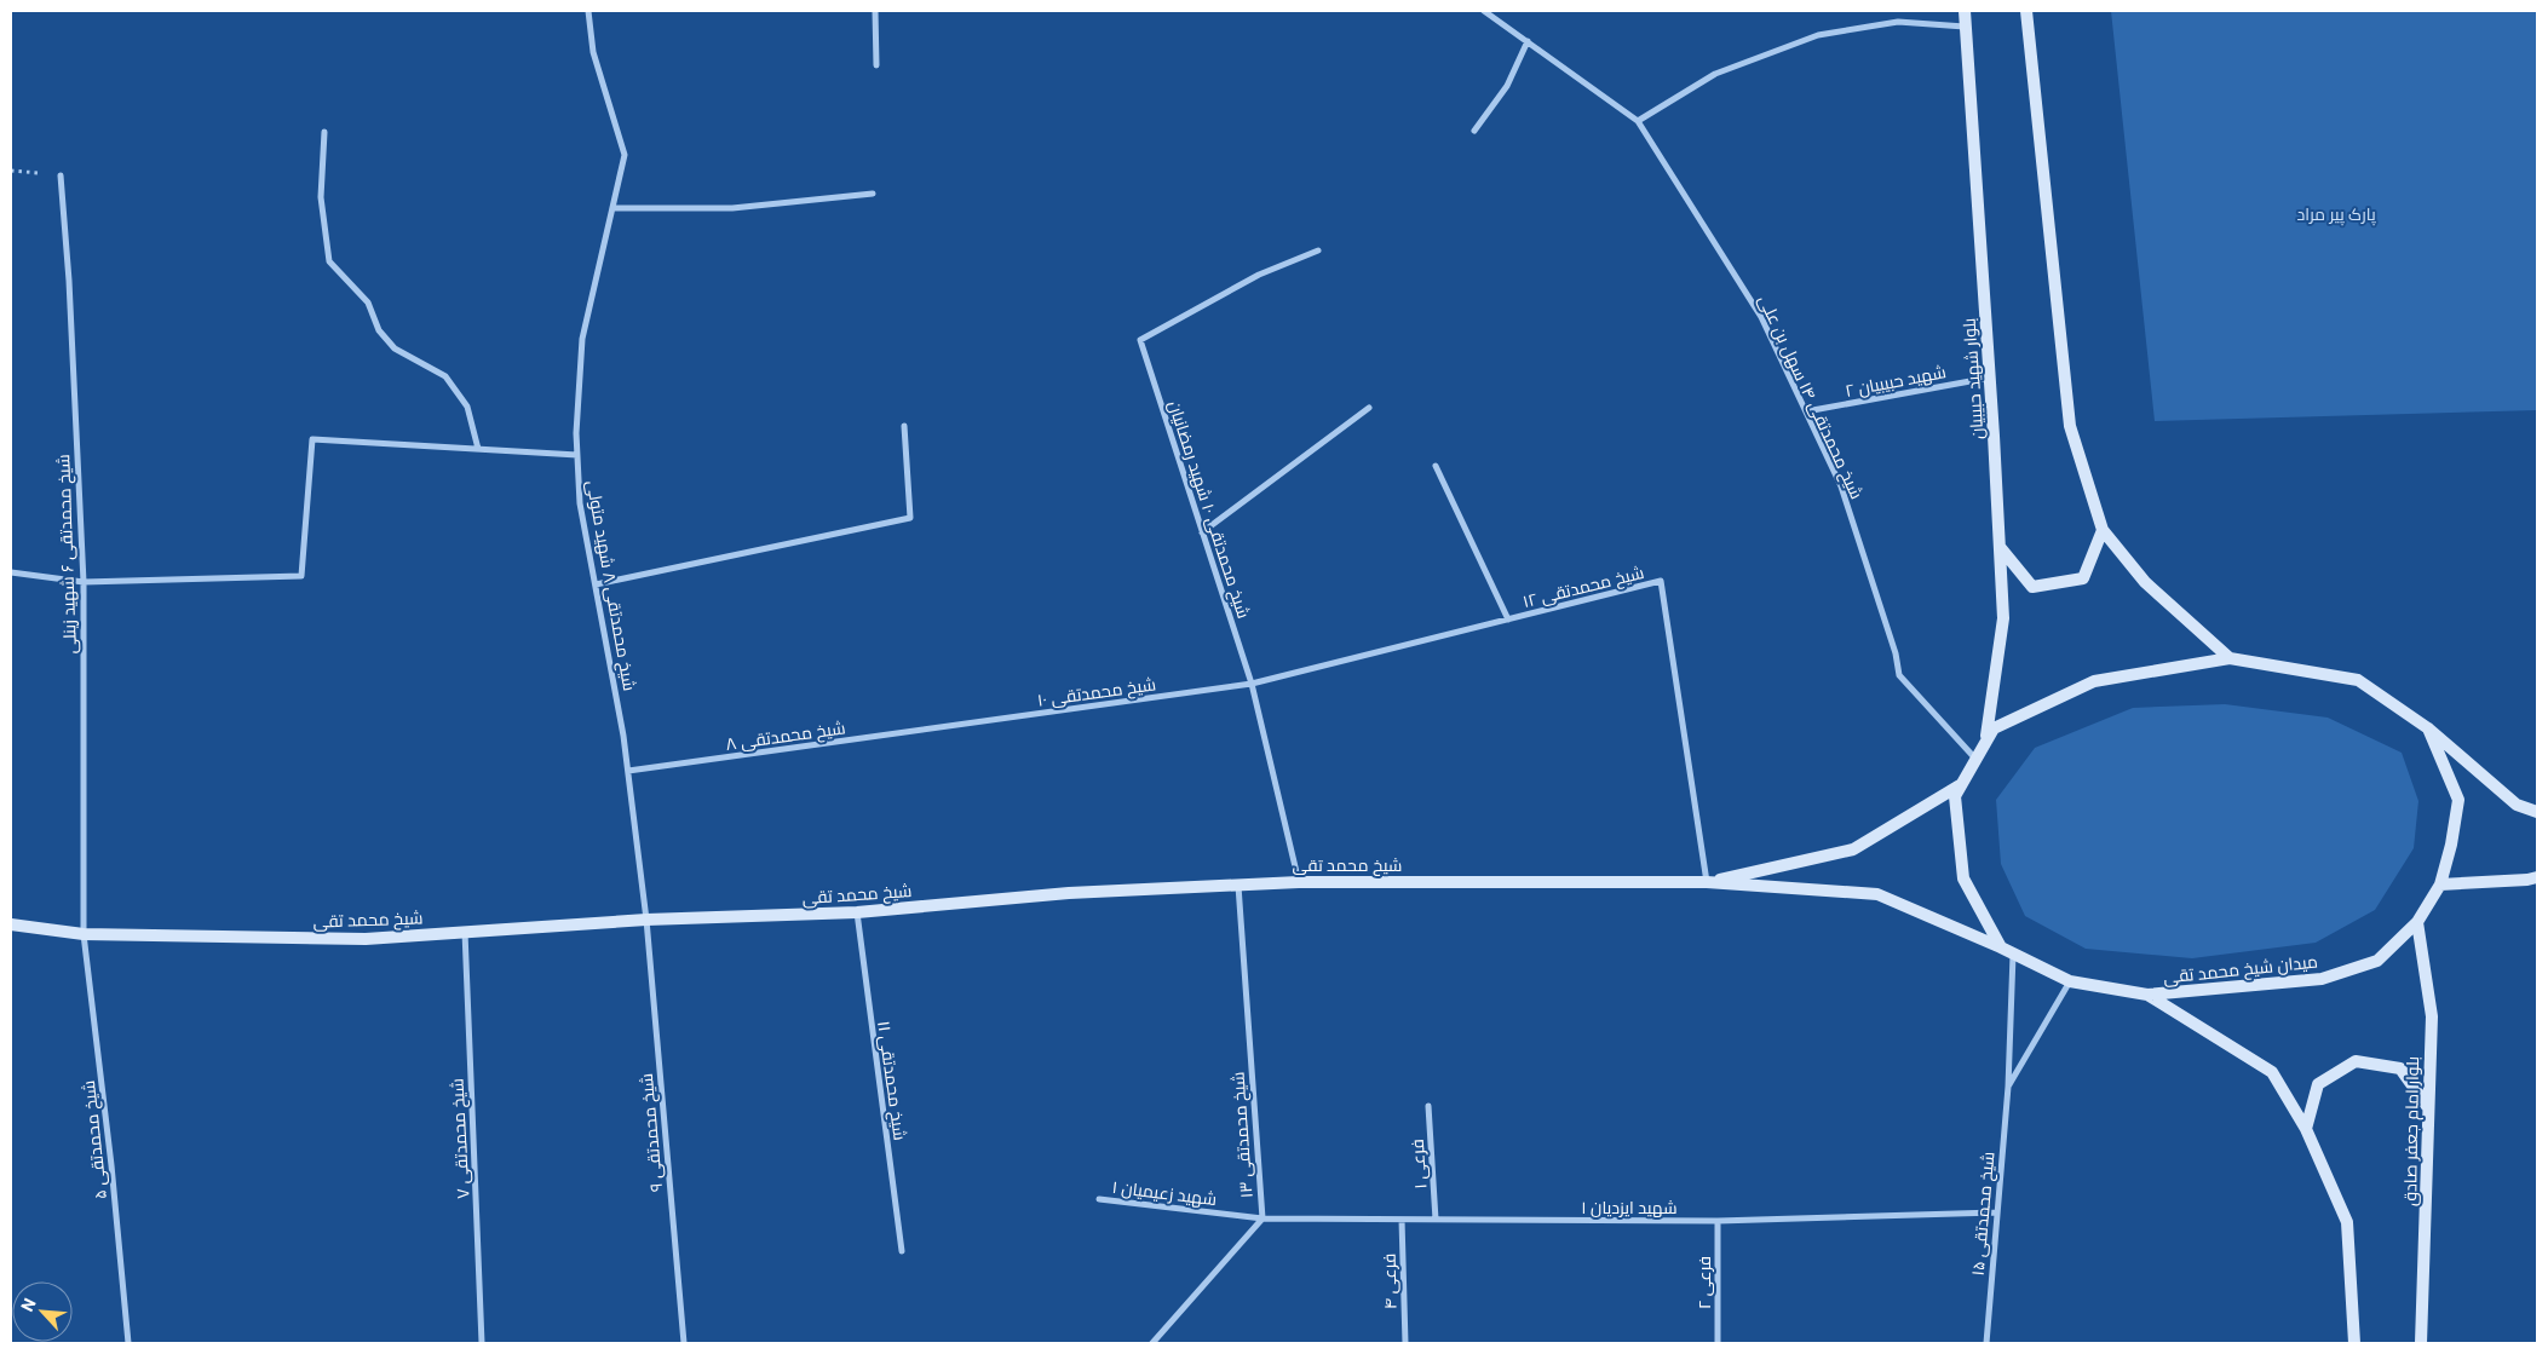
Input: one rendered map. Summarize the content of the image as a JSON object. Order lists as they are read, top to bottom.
{
  "streets": {
    "main road": [
      "بلوار شهید حبیبیان",
      "شیخ محمد تقی",
      "میدان شیخ محمد تقی",
      "بلوار امام جعفر صادق"
    ],
    "street": [
      "شهید حبیبیان ۲",
      "شیخ محمدتقی ۱۴ سهل بن علی",
      "شیخ محمدتقی ۱۰ شهید رمضانیان",
      "شیخ محمدتقی ۶ شهید زینلی",
      "شیخ محمدتقی ۸ شهید متولی",
      "شیخ محمدتقی ۱۲",
      "شیخ محمدتقی ۱۰",
      "شیخ محمدتقی ۸",
      "شیخ محمدتقی ۱۱",
      "شیخ محمدتقی ۹",
      "شیخ محمدتقی ۱۳",
      "شیخ محمدتقی ۷",
      "شیخ محمدتقی ۵",
      "فرعی ۱",
      "شهید زعیمیان ۱",
      "شهید ایزدیان ۱",
      "شیخ محمدتقی ۱۵",
      "فرعی ۴",
      "فرعی ۲"
    ]
  },
  "crossings": [
    ["بلوار شهید حبیبیان", "شهید حبیبیان ۲"],
    ["شهید حبیبیان ۲", "شیخ محمدتقی ۱۴ سهل بن علی"],
    ["شیخ محمدتقی ۱۰ شهید رمضانیان", "شیخ محمدتقی ۱۲"],
    ["شیخ محمدتقی ۱۰ شهید رمضانیان", "شیخ محمدتقی ۱۰"],
    ["شیخ محمدتقی ۱۰ شهید رمضانیان", "شیخ محمد تقی"],
    ["شیخ محمدتقی ۶ شهید زینلی", "شیخ محمد تقی"],
    ["شیخ محمدتقی ۶ شهید زینلی", "شیخ محمدتقی ۵"],
    ["شیخ محمدتقی ۸ شهید متولی", "شیخ محمدتقی ۸"],
    ["شیخ محمدتقی ۸ شهید متولی", "شیخ محمد تقی"],
    ["شیخ محمدتقی ۸ شهید متولی", "شیخ محمدتقی ۹"],
    ["شیخ محمدتقی ۱۲", "شیخ محمدتقی ۱۰"],
    ["شیخ محمدتقی ۱۲", "شیخ محمد تقی"],
    ["شیخ محمدتقی ۱۲", "میدان شیخ محمد تقی"],
    ["شیخ محمدتقی ۱۰", "شیخ محمدتقی ۸"],
    ["شیخ محمد تقی", "میدان شیخ محمد تقی"],
    ["شیخ محمد تقی", "شیخ محمدتقی ۱۱"],
    ["شیخ محمد تقی", "شیخ محمدتقی ۹"],
    ["شیخ محمد تقی", "شیخ محمدتقی ۱۳"],
    ["شیخ محمد تقی", "شیخ محمدتقی ۷"],
    ["شیخ محمد تقی", "شیخ محمدتقی ۵"],
    ["میدان شیخ محمد تقی", "بلوار امام جعفر صادق"],
    ["شیخ محمدتقی ۱۳", "شهید زعیمیان ۱"],
    ["شیخ محمدتقی ۱۳", "شهید ایزدیان ۱"],
    ["فرعی ۱", "شهید ایزدیان ۱"],
    ["شهید زعیمیان ۱", "شهید ایزدیان ۱"],
    ["شهید ایزدیان ۱", "شیخ محمدتقی ۱۵"],
    ["شهید ایزدیان ۱", "فرعی ۴"],
    ["شهید ایزدیان ۱", "فرعی ۲"]
  ],
  "parks": ["پارک پیر مراد"],
  "north": "top left"
}
